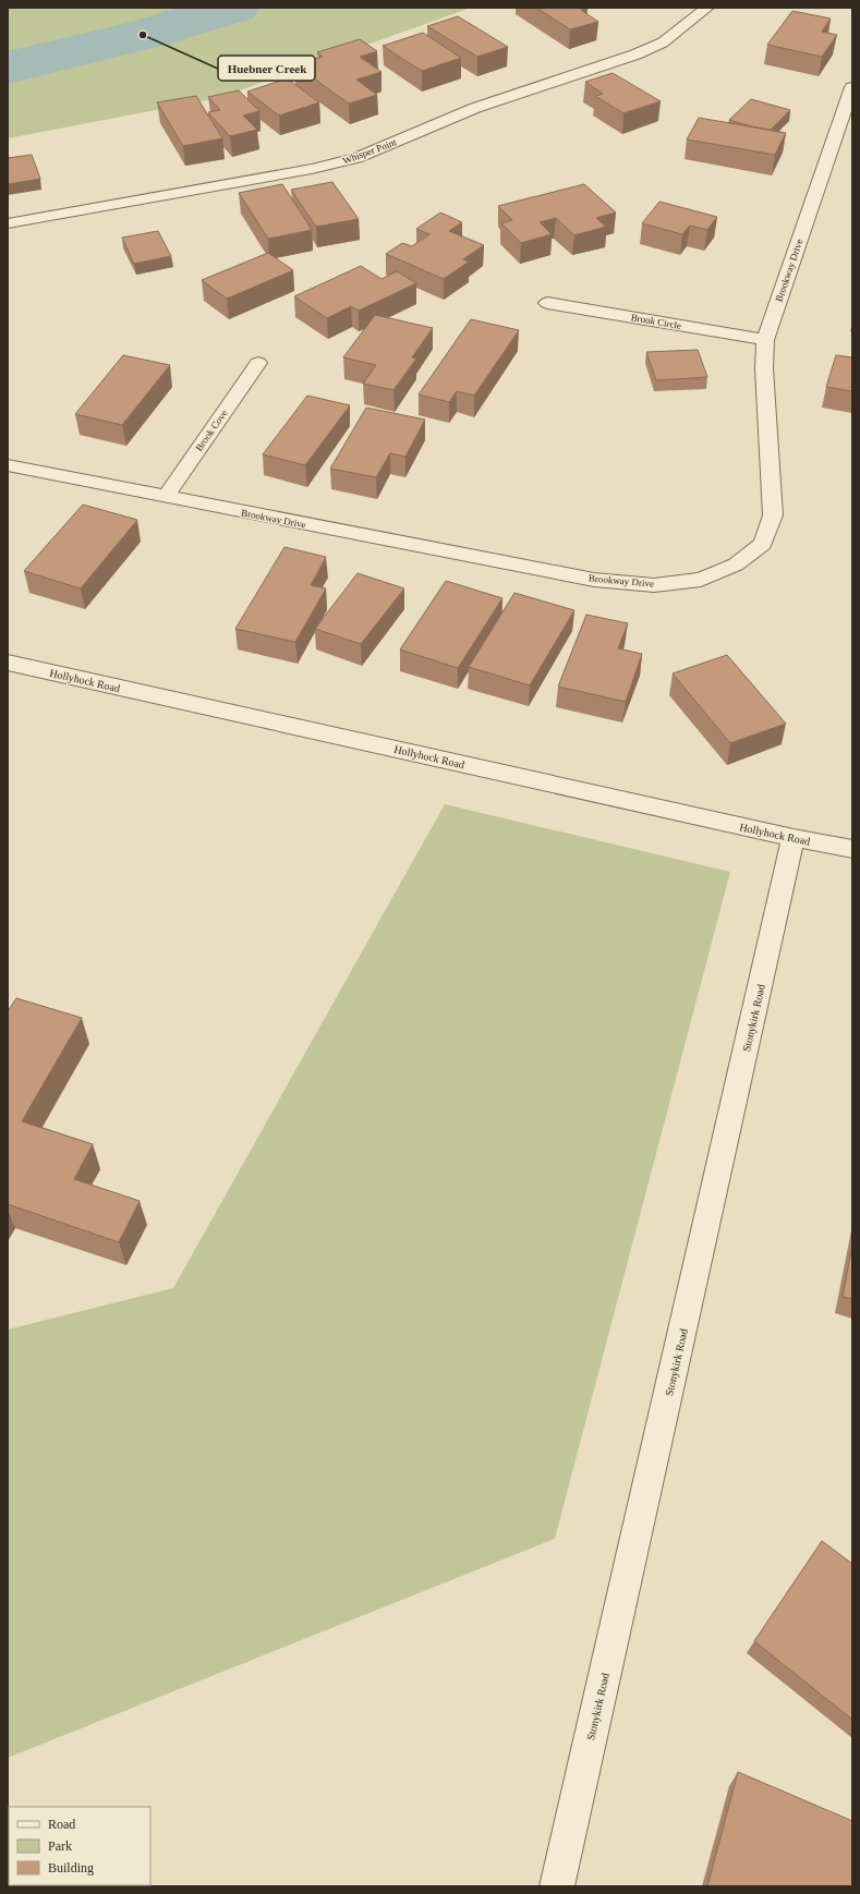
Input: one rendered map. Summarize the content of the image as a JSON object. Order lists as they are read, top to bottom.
{
  "streets": {
    "street": [
      "Whisper Point",
      "Brookway Drive",
      "Brook Circle",
      "Brook Cove",
      "Hollyhock Road",
      "Stonykirk Road"
    ]
  },
  "crossings": [
    ["Brookway Drive", "Brook Circle"],
    ["Brookway Drive", "Brook Cove"],
    ["Hollyhock Road", "Stonykirk Road"]
  ],
  "places": ["Huebner Creek"],
  "legend": ["Road", "Park", "Building"]
}
